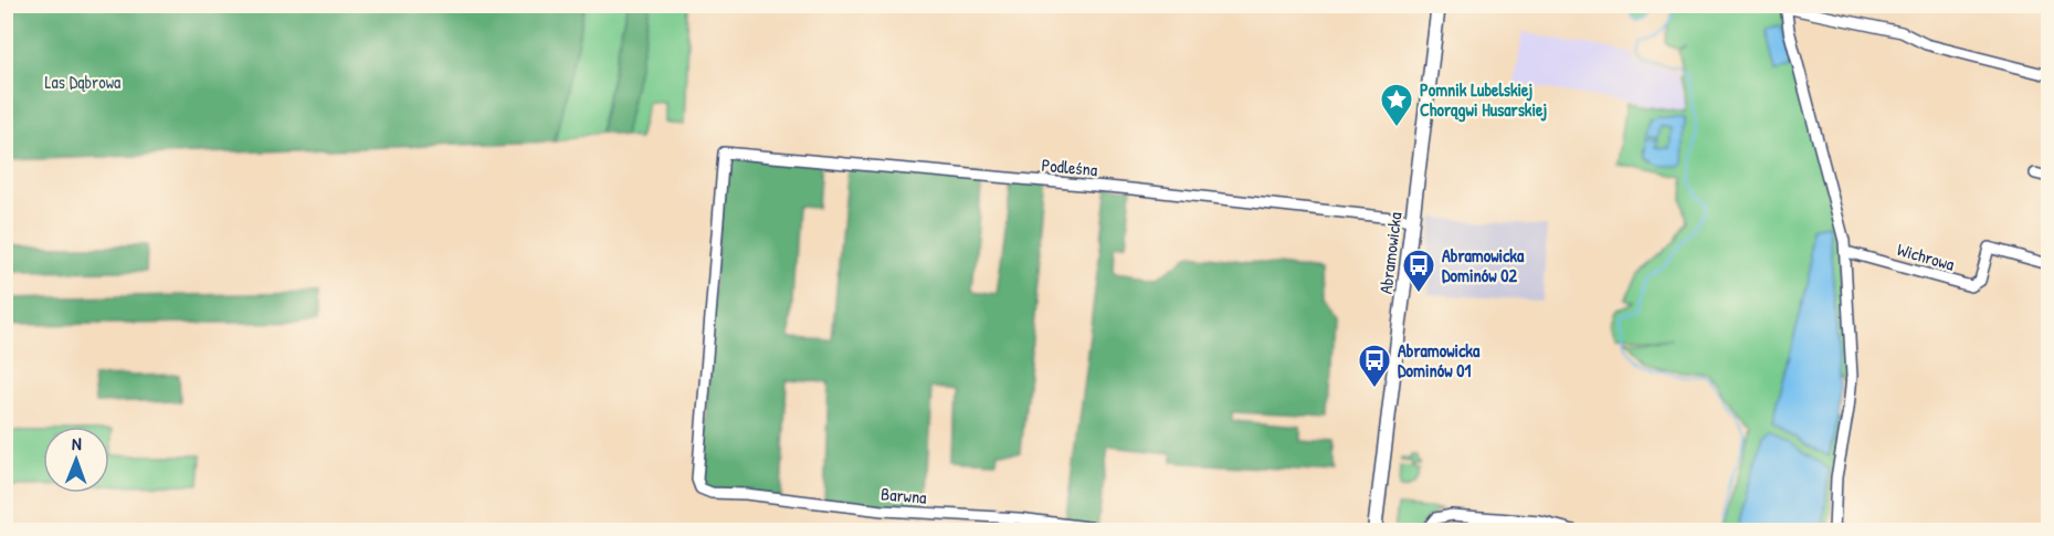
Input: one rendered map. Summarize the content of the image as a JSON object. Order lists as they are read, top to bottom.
{
  "streets": {
    "main road": ["Abramowicka"],
    "street": ["Podleśna", "Wichrowa", "Barwna"]
  },
  "crossings": [
    ["Podleśna", "Abramowicka"],
    ["Podleśna", "Barwna"]
  ],
  "parks": ["Las Dąbrowa"],
  "places": {
    "place": ["Pomnik Lubelskiej Chorągwi Husarskiej"],
    "bus stop": ["Abramowicka Dominów 02", "Abramowicka Dominów 01"]
  },
  "north": "top"
}
